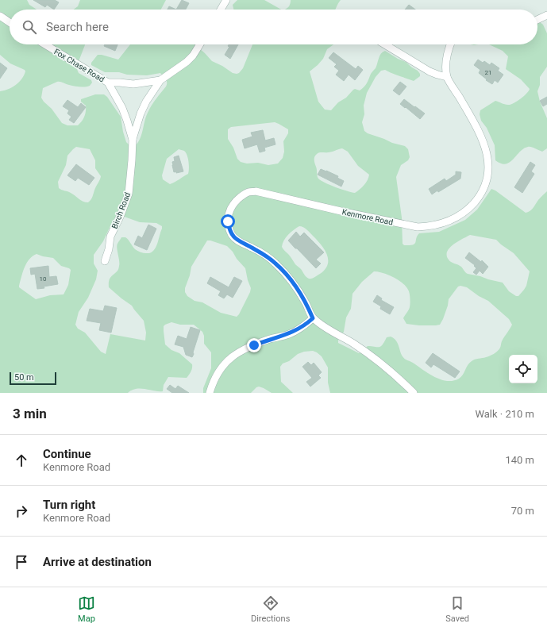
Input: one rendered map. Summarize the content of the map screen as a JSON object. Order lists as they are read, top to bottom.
{
  "streets": {
    "street": ["Fox Chase Road", "Birch Road", "Kenmore Road"]
  },
  "crossings": [
    ["Fox Chase Road", "Birch Road"]
  ],
  "house_numbers": ["21", "10"],
  "scale_bar": "50 m",
  "page": {
    "search": "Search here",
    "scale": "50 m",
    "heading": ["3 min", "Walk · 210 m"],
    "list": [
      ["Continue", "Kenmore Road", "140 m"],
      ["Turn right", "Kenmore Road", "70 m"],
      "Arrive at destination"
    ],
    "nav": ["Map", "Directions", "Saved"]
  }
}
